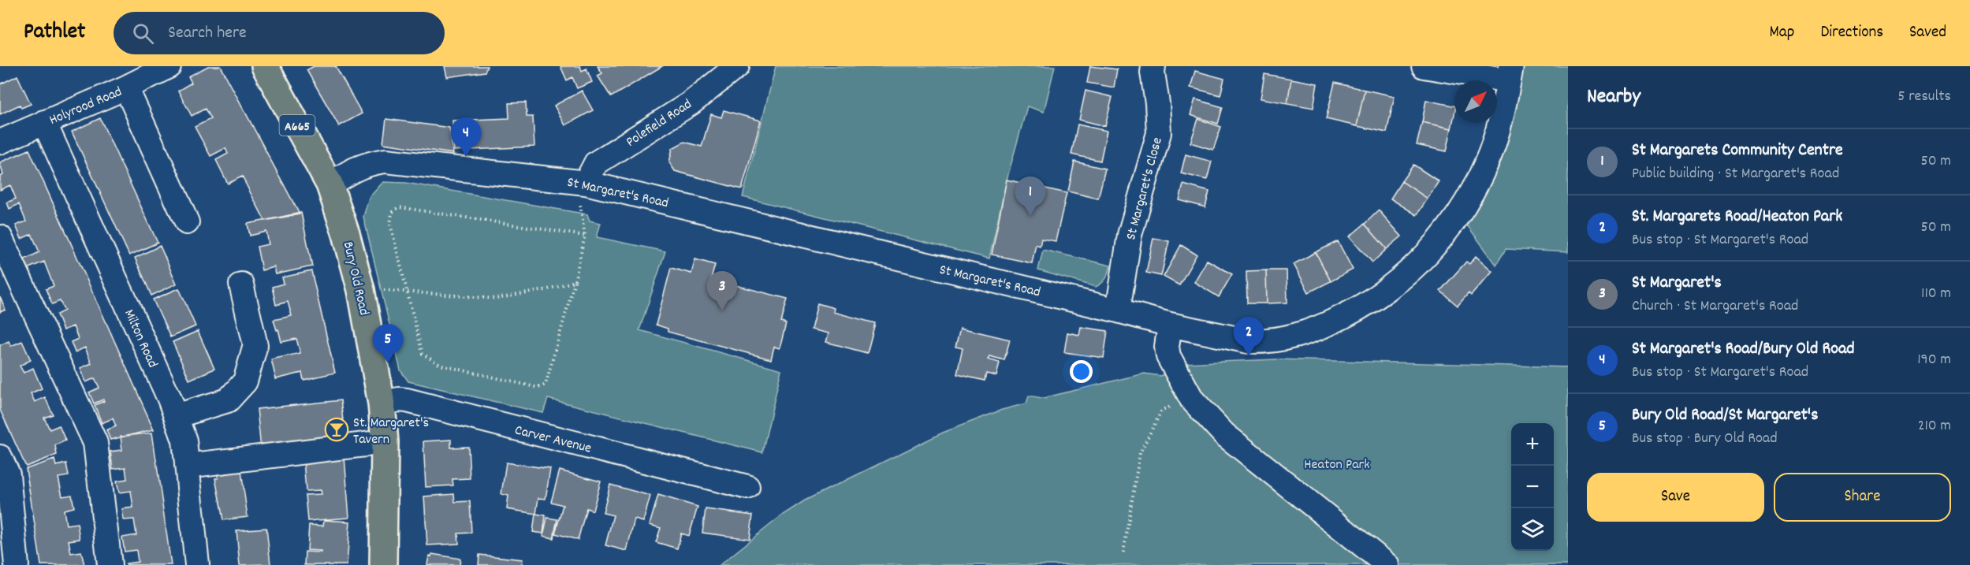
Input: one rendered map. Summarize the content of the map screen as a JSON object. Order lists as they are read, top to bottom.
{
  "streets": {
    "main road": ["A665", "Bury Old Road"],
    "street": [
      "Holyrood Road",
      "Polefield Road",
      "St Margaret's Close",
      "St Margaret's Road",
      "Milton Road",
      "Carver Avenue"
    ]
  },
  "crossings": [
    ["Holyrood Road", "Milton Road"],
    ["Polefield Road", "St Margaret's Road"],
    ["St Margaret's Close", "St Margaret's Road"],
    ["St Margaret's Road", "Bury Old Road"],
    ["Bury Old Road", "Carver Avenue"]
  ],
  "parks": ["Heaton Park"],
  "places": {
    "bar": ["St. Margaret's Tavern"]
  },
  "north": "top right",
  "page": {
    "header": "Pathlet",
    "search": "Search here",
    "nav": ["Map", "Directions", "Saved"],
    "heading": ["Nearby", "5 results"],
    "pins": [
      "4",
      "1",
      "3",
      "2",
      "5"
    ],
    "list": [
      {
        "mark": "1",
        "name": "St Margarets Community Centre",
        "note": "Public building · St Margaret's Road",
        "value": "50 m"
      },
      {
        "mark": "2",
        "name": "St. Margarets Road/Heaton Park",
        "note": "Bus stop · St Margaret's Road",
        "value": "50 m"
      },
      {
        "mark": "3",
        "name": "St Margaret's",
        "note": "Church · St Margaret's Road",
        "value": "110 m"
      },
      {
        "mark": "4",
        "name": "St Margaret's Road/Bury Old Road",
        "note": "Bus stop · St Margaret's Road",
        "value": "190 m"
      },
      {
        "mark": "5",
        "name": "Bury Old Road/St Margaret's",
        "note": "Bus stop · Bury Old Road",
        "value": "210 m"
      }
    ],
    "map_buttons": ["+", "−"],
    "buttons": ["Save", "Share"]
  }
}
